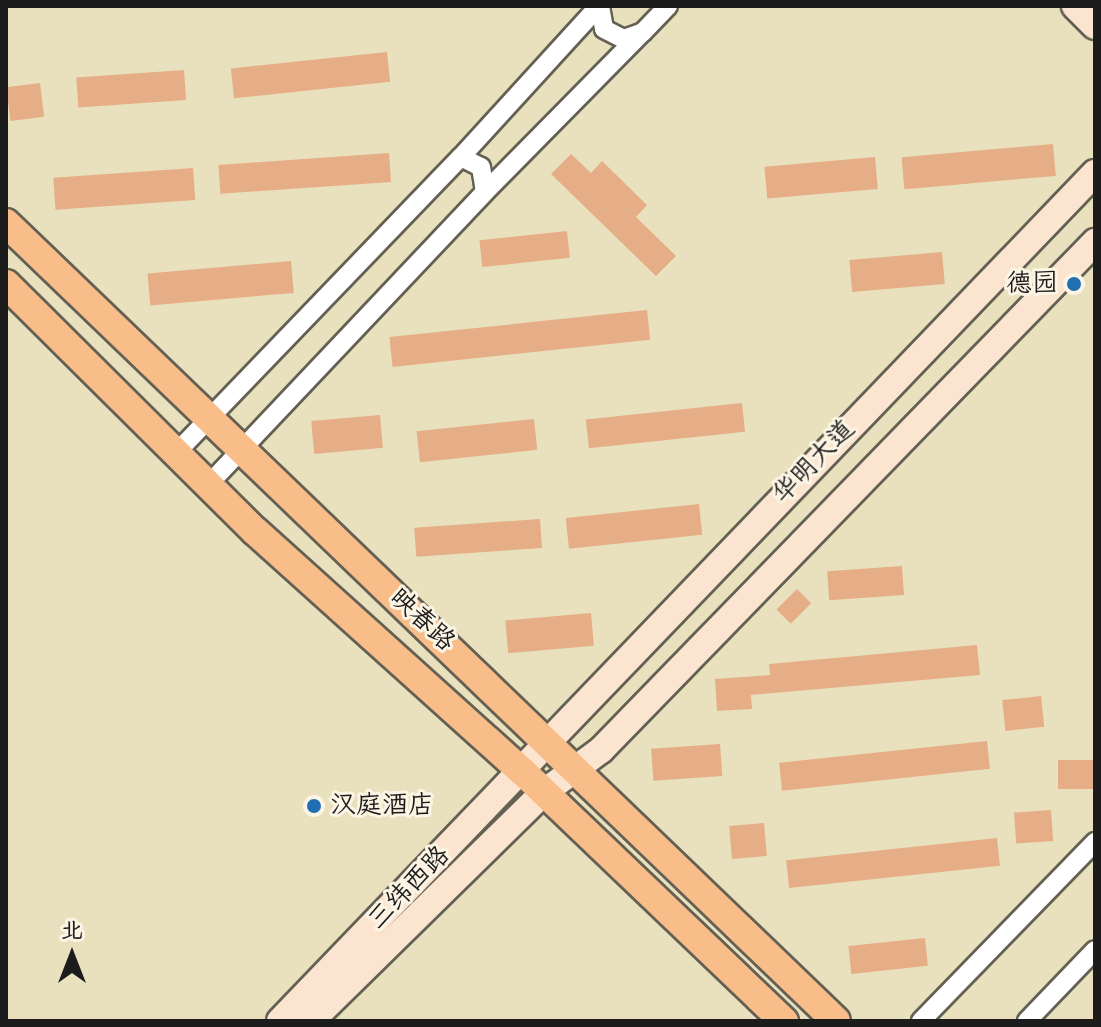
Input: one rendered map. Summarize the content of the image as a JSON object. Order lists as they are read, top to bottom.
{
  "streets": {
    "main road": ["华明大道", "映春路", "三纬西路"]
  },
  "crossings": [
    ["华明大道", "映春路"],
    ["华明大道", "三纬西路"],
    ["映春路", "三纬西路"]
  ],
  "places": ["德园", "汉庭酒店"],
  "north": "top"
}
